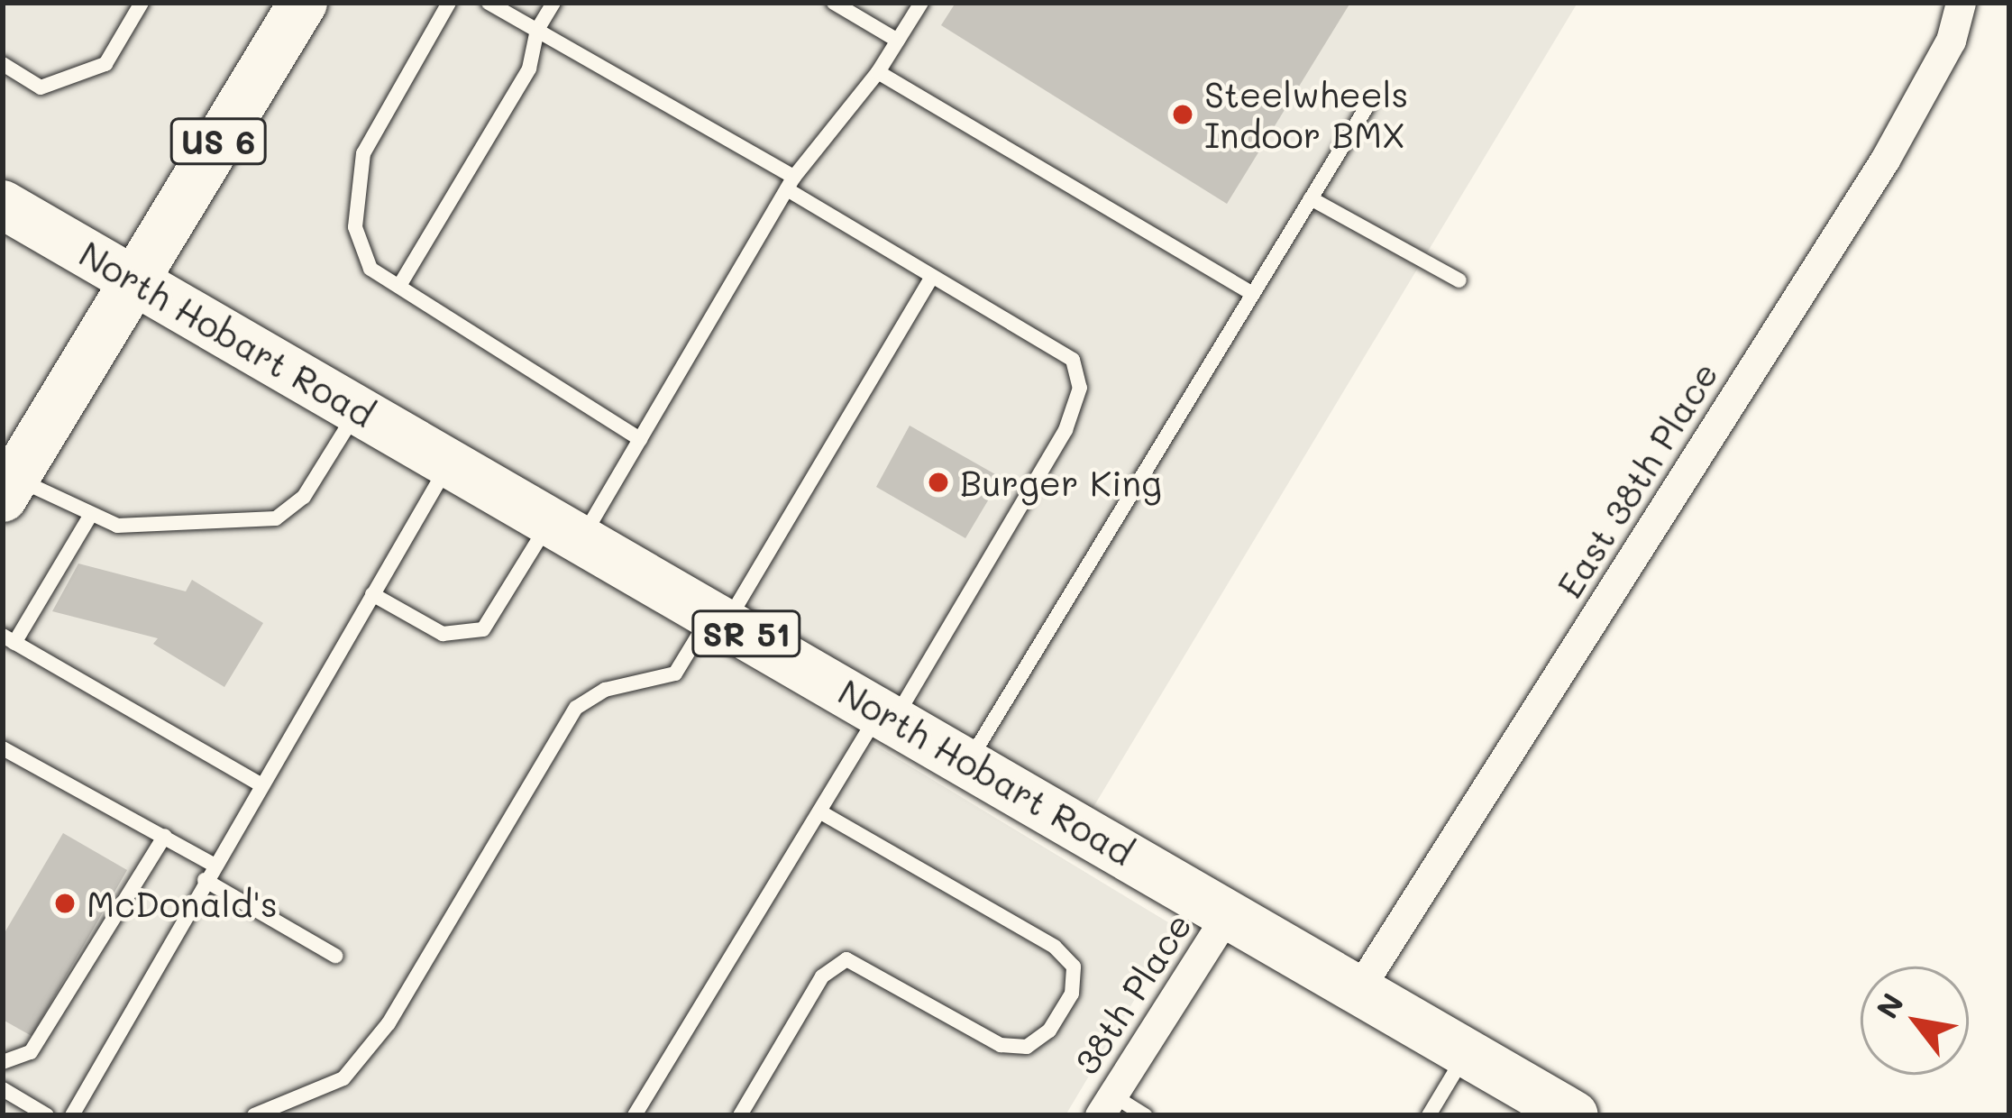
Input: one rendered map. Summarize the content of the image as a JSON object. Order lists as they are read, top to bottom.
{
  "streets": {
    "main road": ["US 6", "North Hobart Road", "SR 51"],
    "street": ["East 38th Place", "38th Place"]
  },
  "crossings": [
    ["US 6", "North Hobart Road"],
    ["North Hobart Road", "East 38th Place"],
    ["North Hobart Road", "38th Place"]
  ],
  "places": ["Steelwheels Indoor BMX", "Burger King", "McDonald's"],
  "north": "top left"
}
